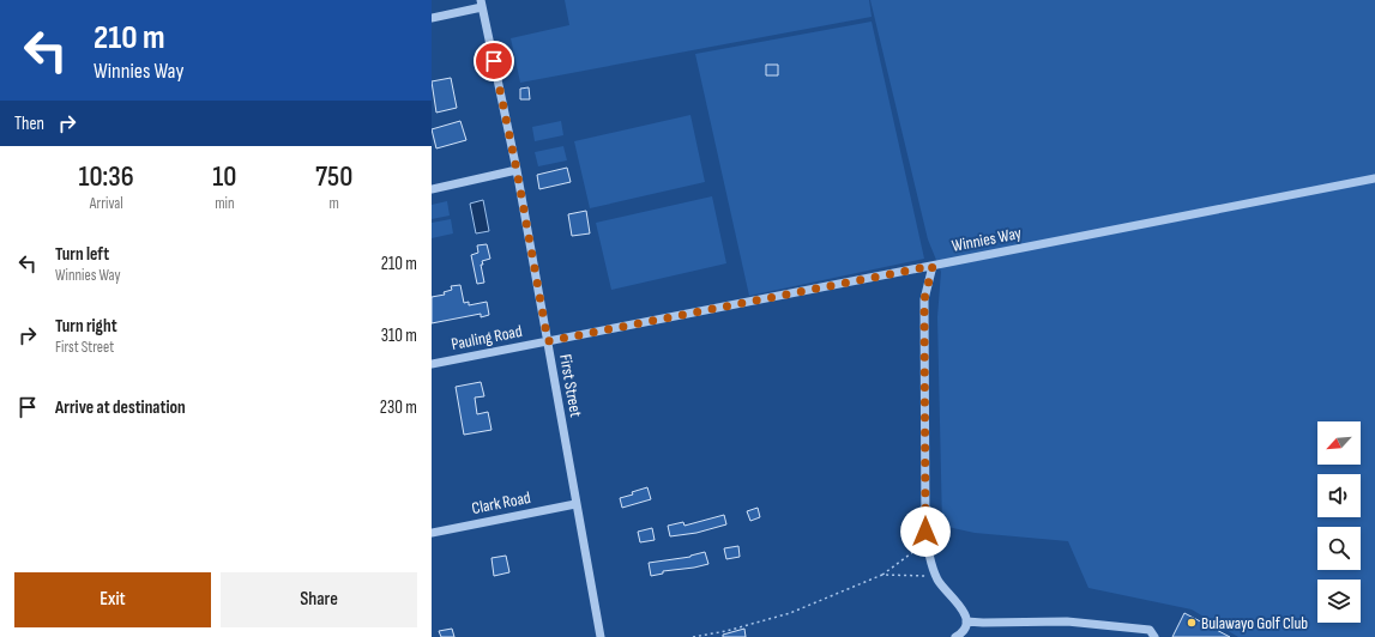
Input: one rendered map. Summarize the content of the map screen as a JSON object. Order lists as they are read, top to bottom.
{
  "streets": {
    "street": [
      "Winnies Way",
      "Pauling Road",
      "First Street",
      "Clark Road"
    ]
  },
  "crossings": [
    ["Winnies Way", "Pauling Road"],
    ["Winnies Way", "First Street"],
    ["Pauling Road", "First Street"],
    ["First Street", "Clark Road"]
  ],
  "places": ["Bulawayo Golf Club"],
  "north": "bottom left",
  "page": {
    "turn": ["210 m", "Winnies Way"],
    "then": "Then",
    "eta": [
      "10:36",
      "Arrival",
      "10",
      "min",
      "750",
      "m"
    ],
    "list": [
      {
        "name": "Turn left",
        "note": "Winnies Way",
        "value": "210 m"
      },
      {
        "name": "Turn right",
        "note": "First Street",
        "value": "310 m"
      },
      {
        "name": "Arrive at destination",
        "value": "230 m"
      }
    ],
    "buttons": ["Exit", "Share"]
  }
}
